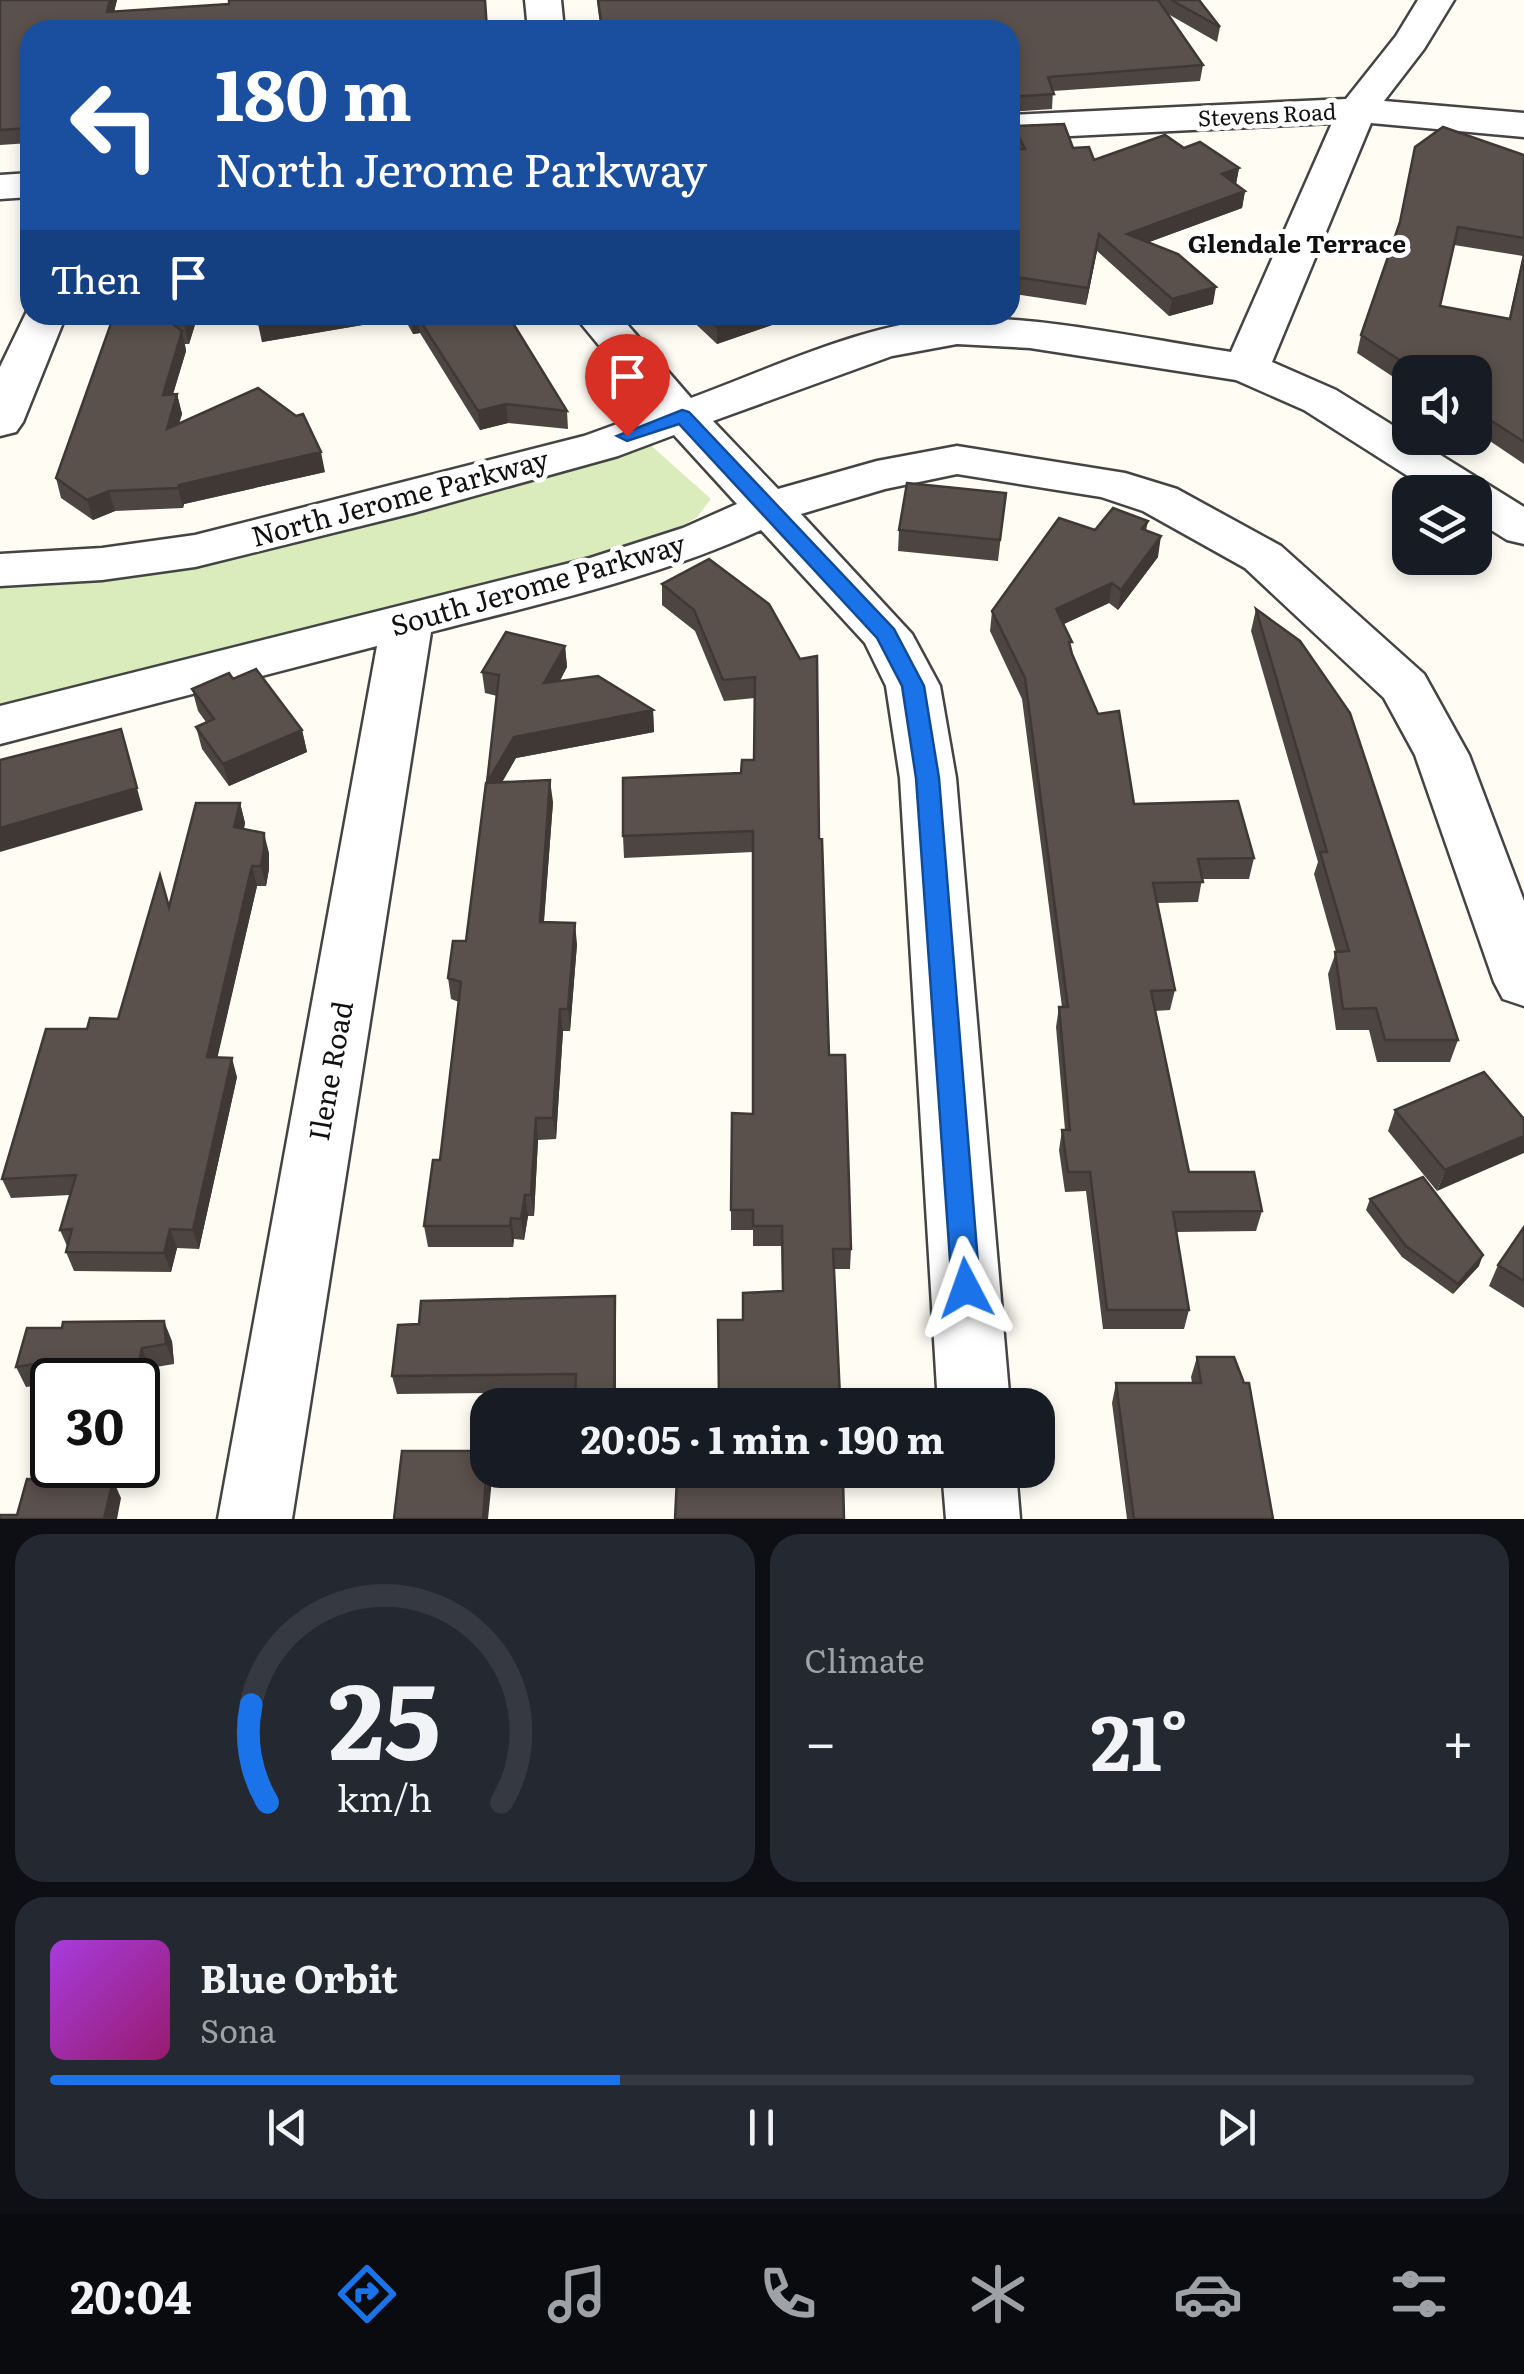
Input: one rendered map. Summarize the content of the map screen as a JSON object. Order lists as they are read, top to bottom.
{
  "streets": {
    "street": [
      "Stevens Road",
      "North Jerome Parkway",
      "South Jerome Parkway",
      "Ilene Road"
    ]
  },
  "crossings": [
    ["South Jerome Parkway", "Ilene Road"]
  ],
  "districts": ["Glendale Terrace"],
  "page": {
    "turn": ["180 m", "North Jerome Parkway"],
    "then": "Then",
    "limit": "30",
    "trip": "20:05 · 1 min · 190 m",
    "tile": "Climate",
    "heat": ["−", "21°", "+"],
    "song": ["Blue Orbit", "Sona"],
    "tabs": "20:04",
    "gauge": ["25", "km/h"]
  }
}
